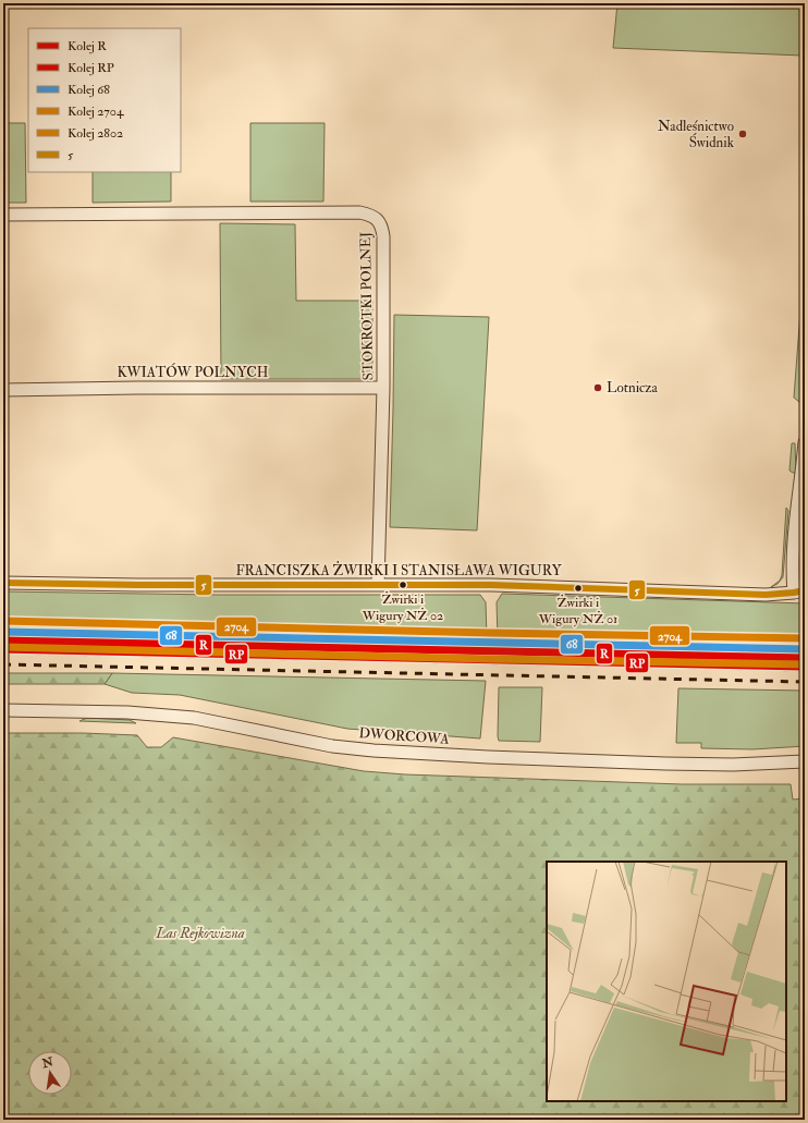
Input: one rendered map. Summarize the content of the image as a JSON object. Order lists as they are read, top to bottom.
{
  "streets": {
    "street": [
      "STOKROTKI POLNEJ",
      "KWIATÓW POLNYCH",
      "FRANCISZKA ŻWIRKI I STANISŁAWA WIGURY",
      "DWORCOWA"
    ]
  },
  "crossings": [
    ["STOKROTKI POLNEJ", "KWIATÓW POLNYCH"],
    ["STOKROTKI POLNEJ", "FRANCISZKA ŻWIRKI I STANISŁAWA WIGURY"]
  ],
  "parks": ["Las Rejkowizna"],
  "places": [
    "Nadleśnictwo Świdnik",
    "Lotnicza",
    "Żwirki i Wigury NŻ 02",
    "Żwirki i Wigury NŻ 01"
  ],
  "lines": [
    "transit line 5",
    "rail line 2704",
    "rail line 68",
    "rail line R",
    "rail line 2802",
    "rail line RP"
  ],
  "legend": [
    "Kolej R",
    "Kolej RP",
    "Kolej 68",
    "Kolej 2704",
    "Kolej 2802",
    "5"
  ],
  "north": "top"
}
